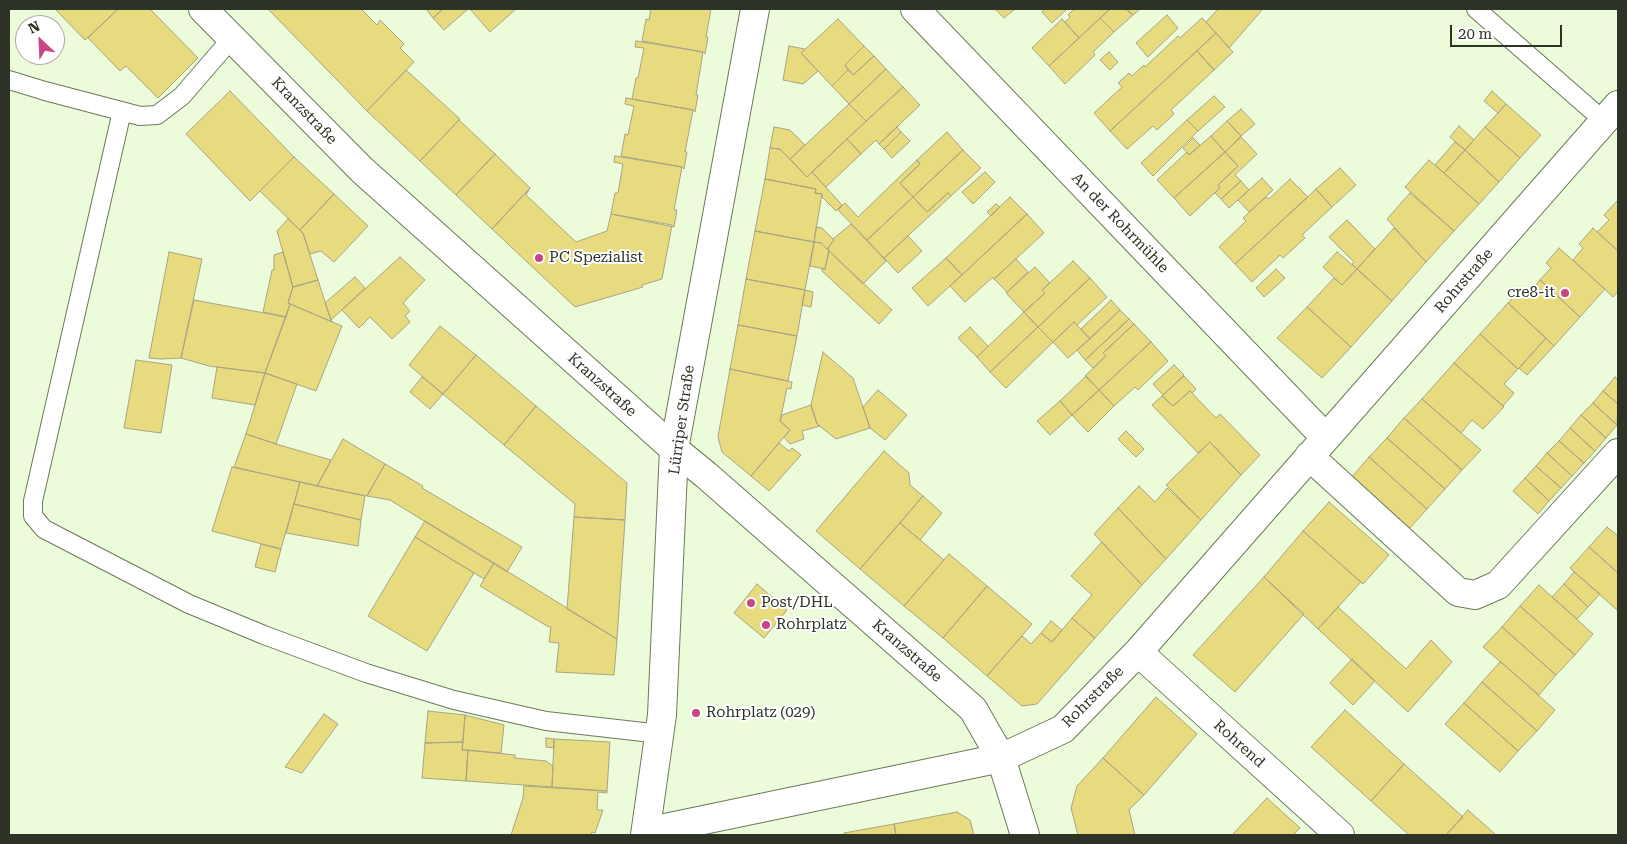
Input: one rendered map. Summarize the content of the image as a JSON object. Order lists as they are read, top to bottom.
{
  "streets": {
    "street": [
      "Kranzstraße",
      "An der Rohrmühle",
      "Rohrstraße",
      "Lürriper Straße",
      "Rohrend"
    ]
  },
  "crossings": [
    ["Kranzstraße", "Rohrstraße"],
    ["Kranzstraße", "Lürriper Straße"],
    ["An der Rohrmühle", "Rohrstraße"],
    ["Rohrstraße", "Lürriper Straße"],
    ["Rohrstraße", "Rohrend"]
  ],
  "places": [
    "PC Spezialist",
    "cre8-it",
    "Post/DHL",
    "Rohrplatz",
    "Rohrplatz (029)"
  ],
  "scale_bar": "20 m",
  "north": "top left"
}
